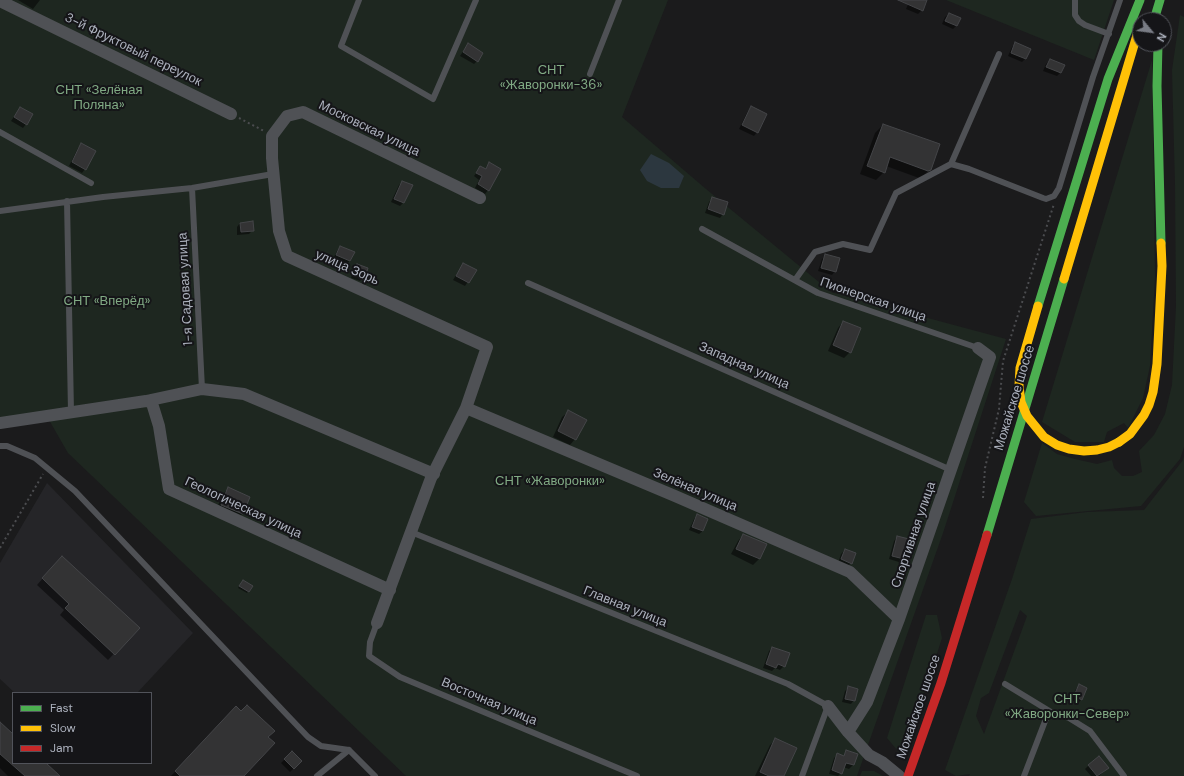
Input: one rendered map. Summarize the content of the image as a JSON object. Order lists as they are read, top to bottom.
{
  "streets": {
    "main road": ["Можайское шоссе"],
    "street": [
      "3-й Фруктовый переулок",
      "Московская улица",
      "улица Зорь",
      "Зелёная улица",
      "Геологическая улица",
      "Спортивная улица"
    ],
    "lane": [
      "1-я Садовая улица",
      "Пионерская улица",
      "Западная улица",
      "Главная улица",
      "Восточная улица"
    ]
  },
  "crossings": [
    ["Московская улица", "улица Зорь"],
    ["улица Зорь", "Зелёная улица"],
    ["Пионерская улица", "Спортивная улица"],
    ["Западная улица", "Спортивная улица"],
    ["Зелёная улица", "Спортивная улица"]
  ],
  "parks": [
    "СНТ «Жаворонки-36»",
    "СНТ «Зелёная Поляна»",
    "СНТ «Вперёд»",
    "СНТ «Жаворонки»",
    "СНТ «Жаворонки-Север»"
  ],
  "legend": ["Fast", "Slow", "Jam"],
  "north": "bottom right"
}
